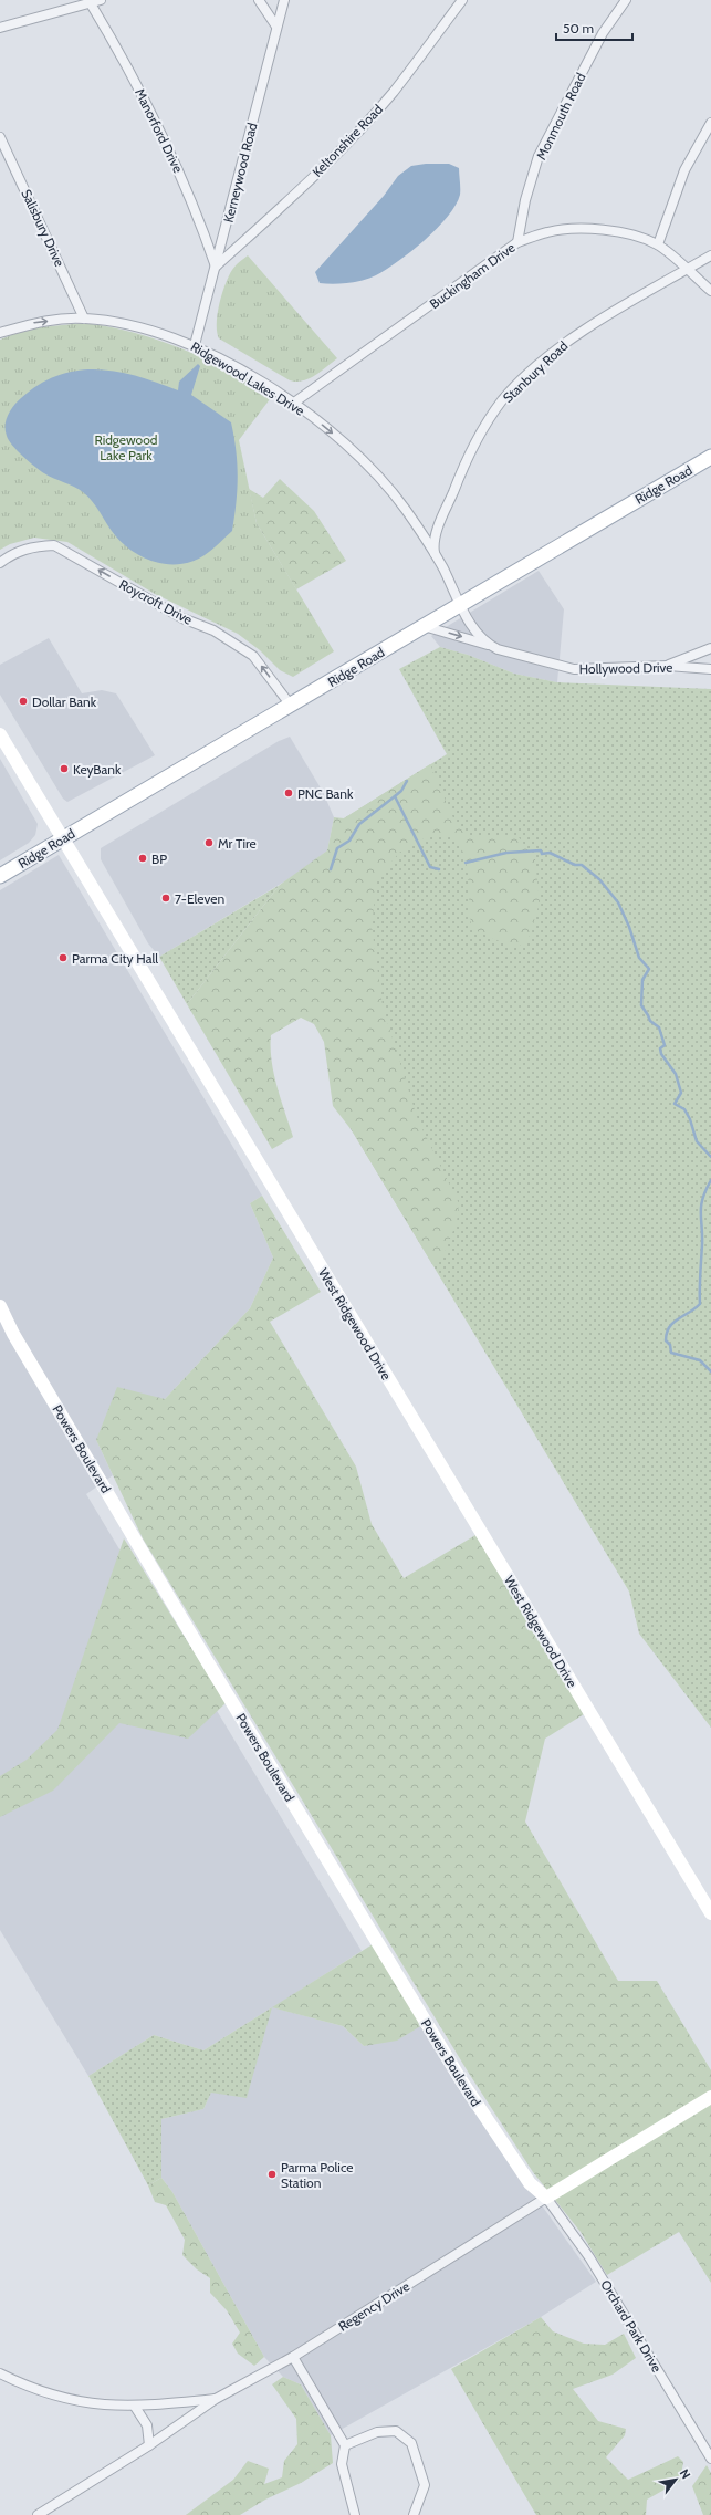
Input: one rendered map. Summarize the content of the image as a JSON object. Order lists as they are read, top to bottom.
{
  "streets": {
    "main road": [
      "Ridge Road",
      "West Ridgewood Drive",
      "Powers Boulevard",
      "Regency Drive"
    ],
    "street": [
      "Monmouth Road",
      "Manorford Drive",
      "Keltonshire Road",
      "Kerneywood Road",
      "Salisbury Drive",
      "Buckingham Drive",
      "Stanbury Road",
      "Ridgewood Lakes Drive",
      "Roycroft Drive",
      "Hollywood Drive",
      "Orchard Park Drive"
    ]
  },
  "crossings": [
    ["Monmouth Road", "Buckingham Drive"],
    ["Manorford Drive", "Keltonshire Road"],
    ["Manorford Drive", "Kerneywood Road"],
    ["Keltonshire Road", "Kerneywood Road"],
    ["Kerneywood Road", "Ridgewood Lakes Drive"],
    ["Salisbury Drive", "Ridgewood Lakes Drive"],
    ["Buckingham Drive", "Stanbury Road"],
    ["Buckingham Drive", "Ridgewood Lakes Drive"],
    ["Stanbury Road", "Ridgewood Lakes Drive"],
    ["Ridgewood Lakes Drive", "Ridge Road"],
    ["Ridge Road", "Roycroft Drive"],
    ["Ridge Road", "Hollywood Drive"],
    ["Ridge Road", "West Ridgewood Drive"],
    ["Powers Boulevard", "Regency Drive"],
    ["Powers Boulevard", "Orchard Park Drive"],
    ["Regency Drive", "Orchard Park Drive"]
  ],
  "one_way": ["Ridgewood Lakes Drive", "Roycroft Drive"],
  "parks": ["Ridgewood Lake Park"],
  "places": [
    "Dollar Bank",
    "KeyBank",
    "PNC Bank",
    "Mr Tire",
    "BP",
    "7-Eleven",
    "Parma City Hall",
    "Parma Police Station"
  ],
  "scale_bar": "50 m",
  "north": "top right"
}
